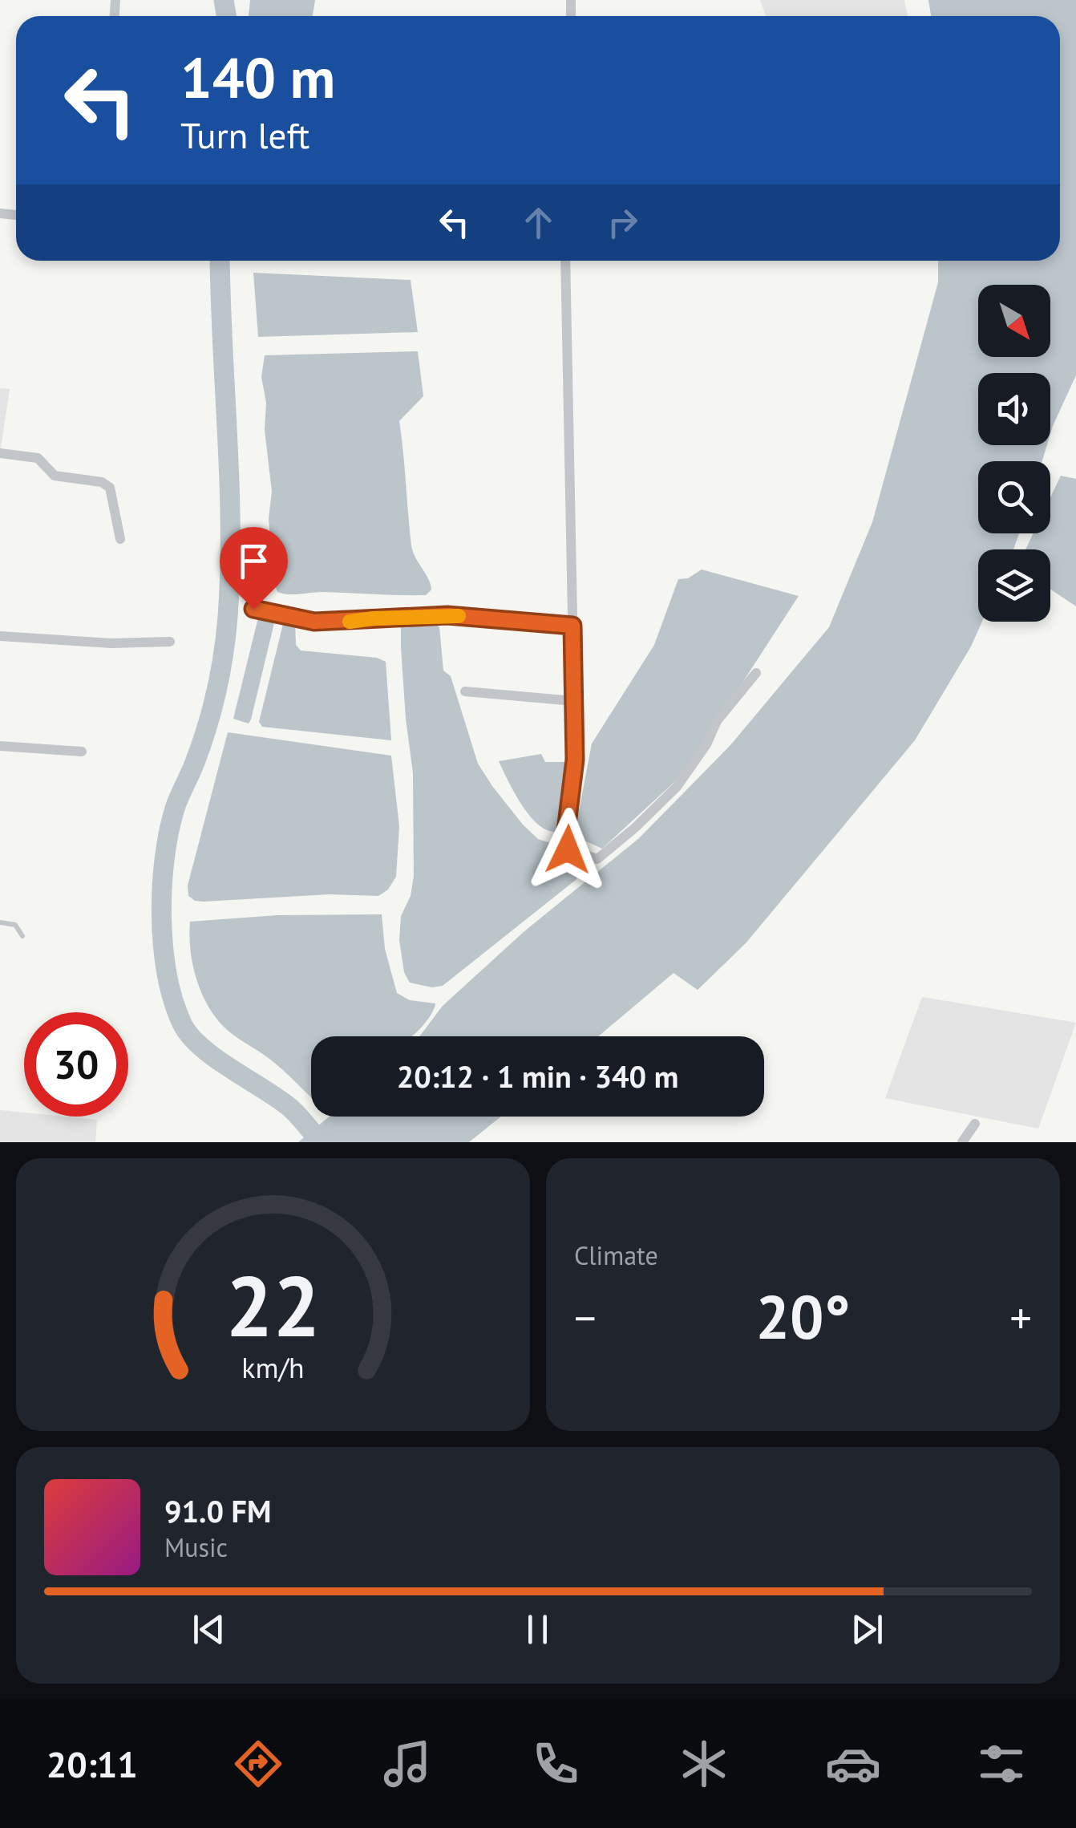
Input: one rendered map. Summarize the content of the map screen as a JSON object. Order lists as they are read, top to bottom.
{
  "north": "bottom right",
  "page": {
    "turn": ["140 m", "Turn left"],
    "limit": "30",
    "trip": "20:12 · 1 min · 340 m",
    "tile": "Climate",
    "heat": ["−", "20°", "+"],
    "song": ["91.0 FM", "Music"],
    "tabs": "20:11",
    "gauge": ["22", "km/h"]
  }
}
